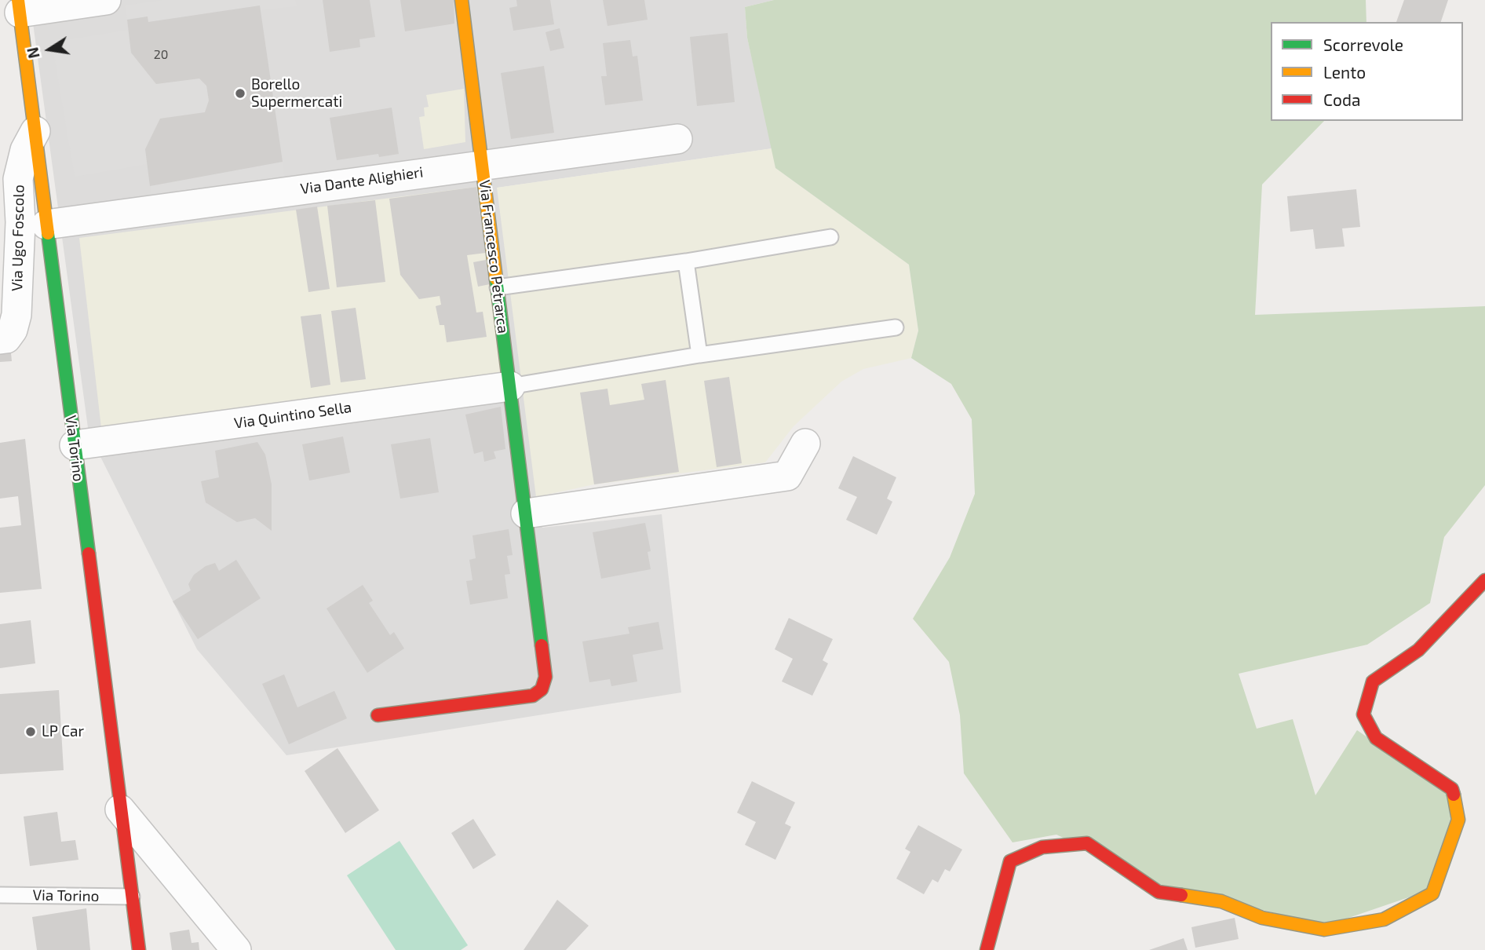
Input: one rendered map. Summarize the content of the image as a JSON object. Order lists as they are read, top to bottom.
{
  "streets": {
    "street": [
      "Via Dante Alighieri",
      "Via Ugo Foscolo",
      "Via Francesco Petrarca",
      "Via Quintino Sella",
      "Via Torino"
    ]
  },
  "crossings": [
    ["Via Dante Alighieri", "Via Francesco Petrarca"],
    ["Via Dante Alighieri", "Via Torino"],
    ["Via Ugo Foscolo", "Via Torino"],
    ["Via Francesco Petrarca", "Via Quintino Sella"],
    ["Via Quintino Sella", "Via Torino"]
  ],
  "places": ["Borello Supermercati", "LP Car"],
  "house_numbers": ["20"],
  "legend": ["Scorrevole", "Lento", "Coda"],
  "north": "left"
}
